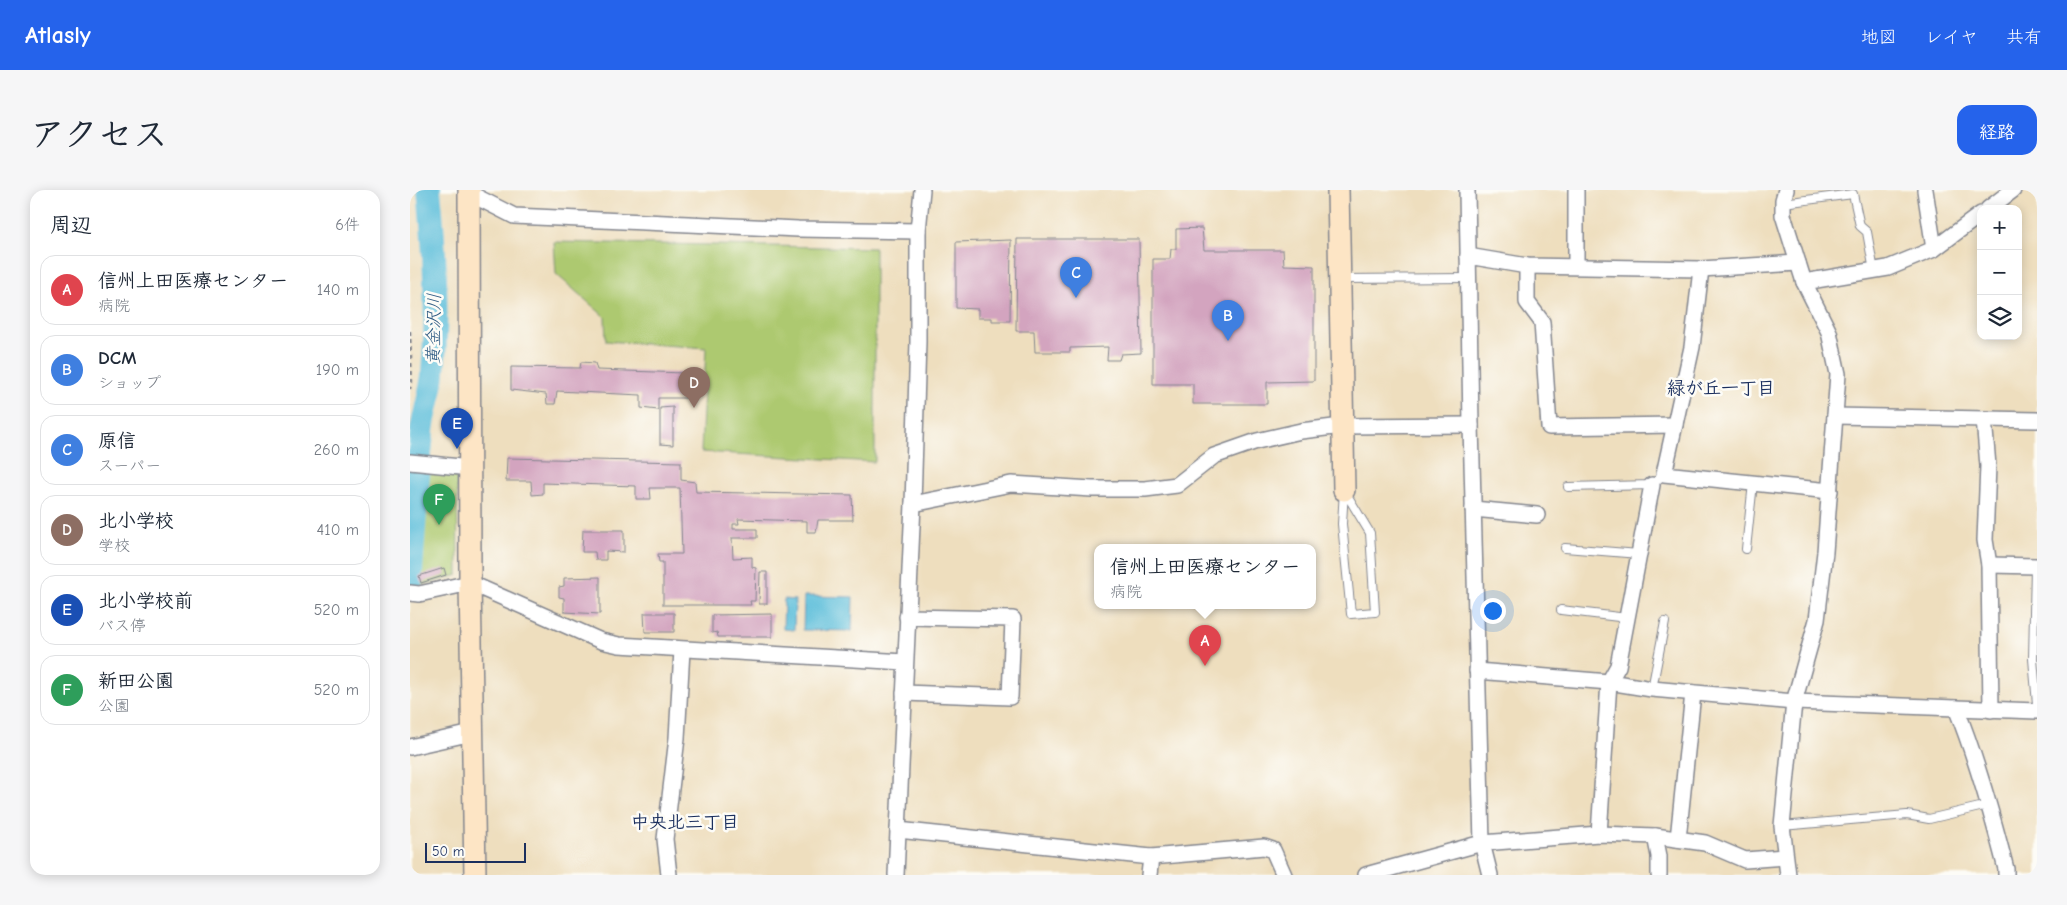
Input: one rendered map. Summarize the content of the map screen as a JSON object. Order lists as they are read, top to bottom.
{
  "districts": ["緑が丘一丁目", "中央北三丁目"],
  "water": ["黄金沢川"],
  "scale_bar": "50 m",
  "page": {
    "header": "Atlasly",
    "nav": ["地図", "レイヤ", "共有"],
    "title": "アクセス",
    "buttons": "経路",
    "heading": ["周辺", "6件"],
    "map_buttons": ["+", "−"],
    "list": [
      {
        "mark": "A",
        "name": "信州上田医療センター",
        "note": "病院",
        "value": "140 m"
      },
      {
        "mark": "B",
        "name": "DCM",
        "note": "ショップ",
        "value": "190 m"
      },
      {
        "mark": "C",
        "name": "原信",
        "note": "スーパー",
        "value": "260 m"
      },
      {
        "mark": "D",
        "name": "北小学校",
        "note": "学校",
        "value": "410 m"
      },
      {
        "mark": "E",
        "name": "北小学校前",
        "note": "バス停",
        "value": "520 m"
      },
      {
        "mark": "F",
        "name": "新田公園",
        "note": "公園",
        "value": "520 m"
      }
    ],
    "pins": [
      "C",
      "B",
      "D",
      "E",
      "F",
      "A"
    ],
    "popup": ["信州上田医療センター", "病院"],
    "scale": "50 m"
  }
}
